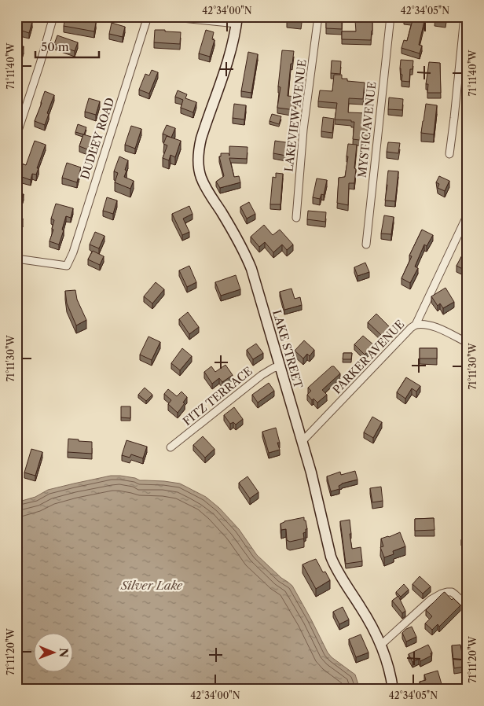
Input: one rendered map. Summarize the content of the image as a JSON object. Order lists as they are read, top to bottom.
{
  "streets": {
    "street": [
      "LAKEVIEW AVENUE",
      "MYSTIC AVENUE",
      "DUDLEY ROAD",
      "LAKE STREET",
      "PARKER AVENUE",
      "FITZ TERRACE"
    ]
  },
  "crossings": [
    ["LAKE STREET", "PARKER AVENUE"],
    ["LAKE STREET", "FITZ TERRACE"]
  ],
  "water": ["Silver Lake"],
  "scale_bar": "50 m",
  "north": "right",
  "coordinates": [
    "42°34'00\"N",
    "42°34'05\"N",
    "71°11'40\"W",
    "71°11'30\"W",
    "71°11'20\"W"
  ]
}
